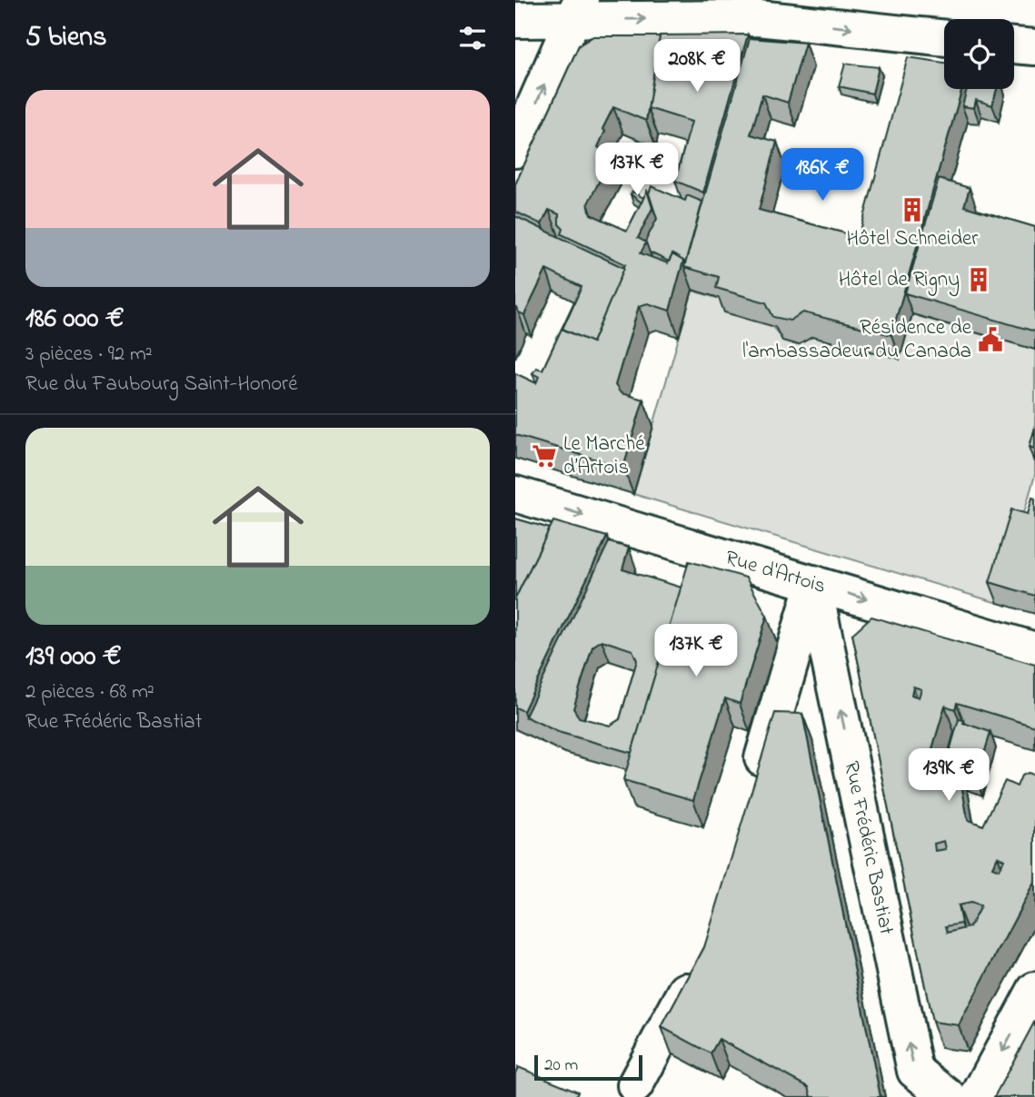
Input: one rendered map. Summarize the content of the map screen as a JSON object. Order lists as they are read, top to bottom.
{
  "streets": {
    "street": ["Rue d'Artois", "Rue Frédéric Bastiat"]
  },
  "crossings": [
    ["Rue d'Artois", "Rue Frédéric Bastiat"]
  ],
  "one_way": ["Rue d'Artois", "Rue Frédéric Bastiat"],
  "places": {
    "building": ["Hôtel Schneider", "Hôtel de Rigny"],
    "public building": ["Résidence de l'ambassadeur du Canada"],
    "supermarket": ["Le Marché d’Artois"]
  },
  "scale_bar": "20 m",
  "page": {
    "heading": "5 biens",
    "price": [
      "208K €",
      "137K €",
      "186K €",
      "137K €",
      "139K €"
    ],
    "list": [
      {
        "name": "186 000 €",
        "note": "3 pièces · 92 m² · Rue du Faubourg Saint-Honoré"
      },
      {
        "name": "139 000 €",
        "note": "2 pièces · 68 m² · Rue Frédéric Bastiat"
      }
    ],
    "scale": "20 m"
  }
}
